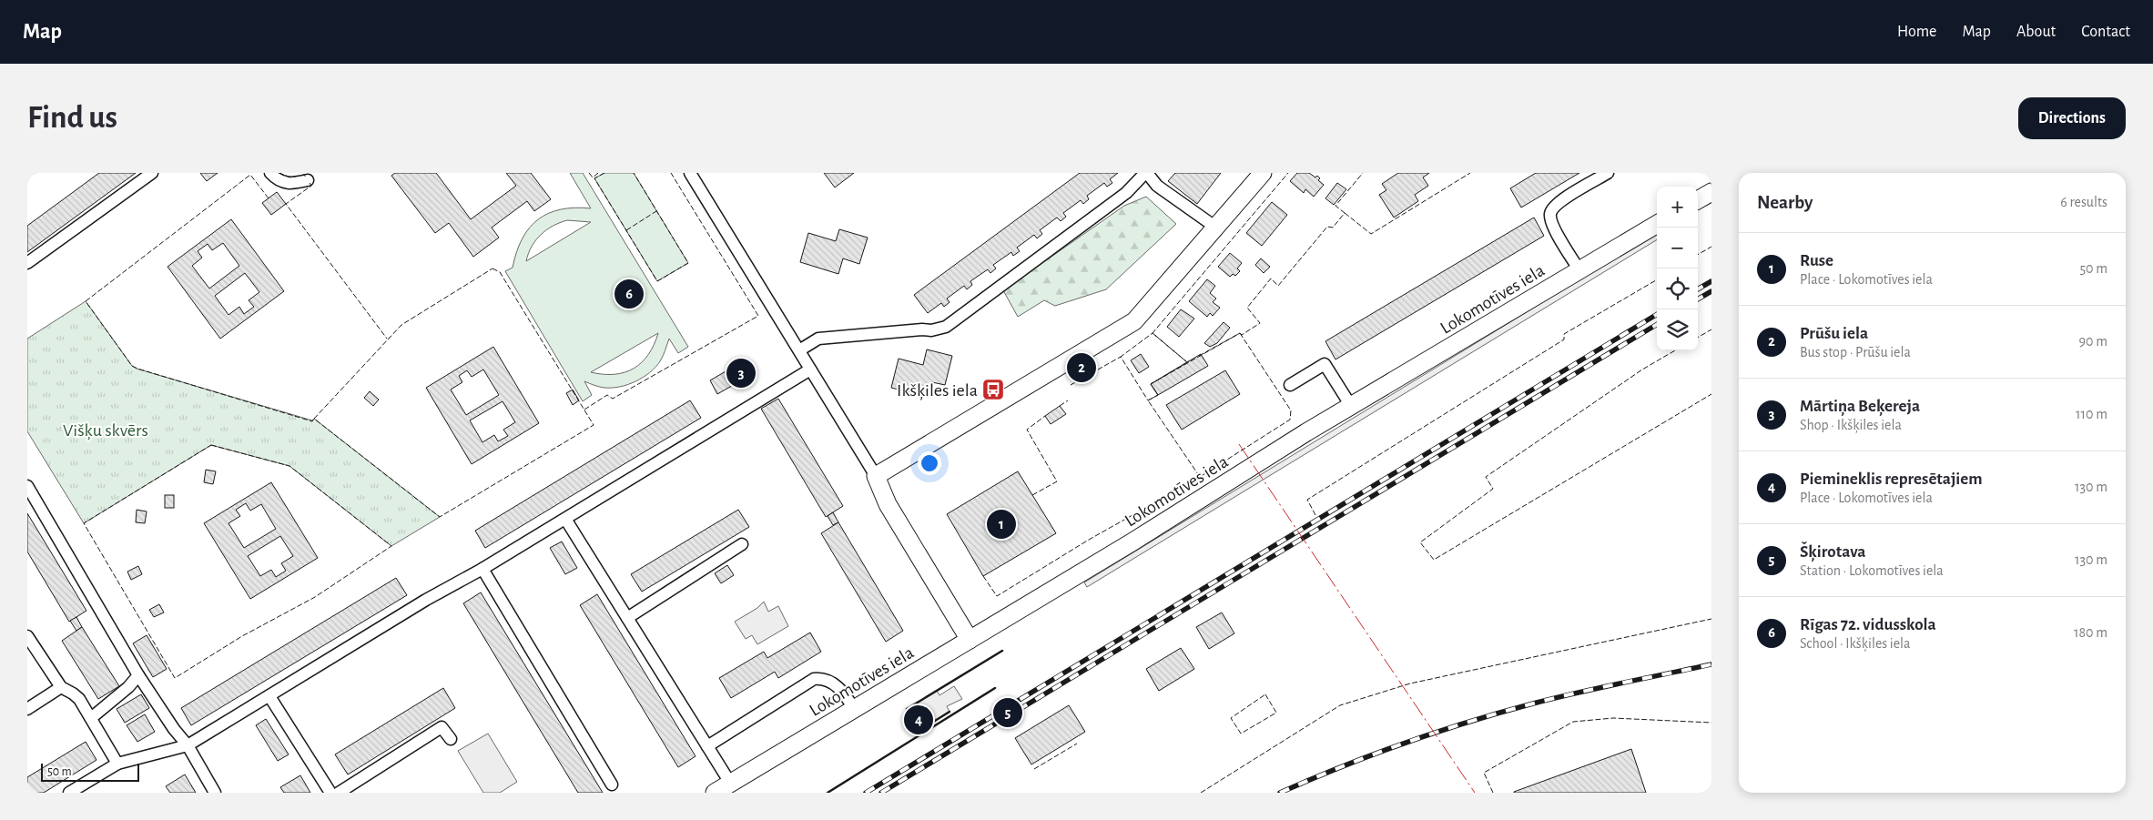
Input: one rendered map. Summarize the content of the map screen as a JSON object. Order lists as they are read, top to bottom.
{
  "streets": {
    "street": ["Lokomotīves iela"]
  },
  "parks": ["Višķu skvērs"],
  "places": {
    "bus stop": ["Ikšķiles iela"]
  },
  "scale_bar": "50 m",
  "page": {
    "header": "Map",
    "nav": [
      "Home",
      "Map",
      "About",
      "Contact"
    ],
    "buttons": "Directions",
    "title": "Find us",
    "heading": ["Nearby", "6 results"],
    "map_buttons": ["+", "−"],
    "list": [
      {
        "mark": "1",
        "name": "Ruse",
        "note": "Place · Lokomotīves iela",
        "value": "50 m"
      },
      {
        "mark": "2",
        "name": "Prūšu iela",
        "note": "Bus stop · Prūšu iela",
        "value": "90 m"
      },
      {
        "mark": "3",
        "name": "Mārtiņa Beķereja",
        "note": "Shop · Ikšķiles iela",
        "value": "110 m"
      },
      {
        "mark": "4",
        "name": "Piemineklis represētajiem",
        "note": "Place · Lokomotīves iela",
        "value": "130 m"
      },
      {
        "mark": "5",
        "name": "Šķirotava",
        "note": "Station · Lokomotīves iela",
        "value": "130 m"
      },
      {
        "mark": "6",
        "name": "Rīgas 72. vidusskola",
        "note": "School · Ikšķiles iela",
        "value": "180 m"
      }
    ],
    "pins": [
      "6",
      "2",
      "3",
      "1",
      "5",
      "4"
    ],
    "scale": "50 m"
  }
}
